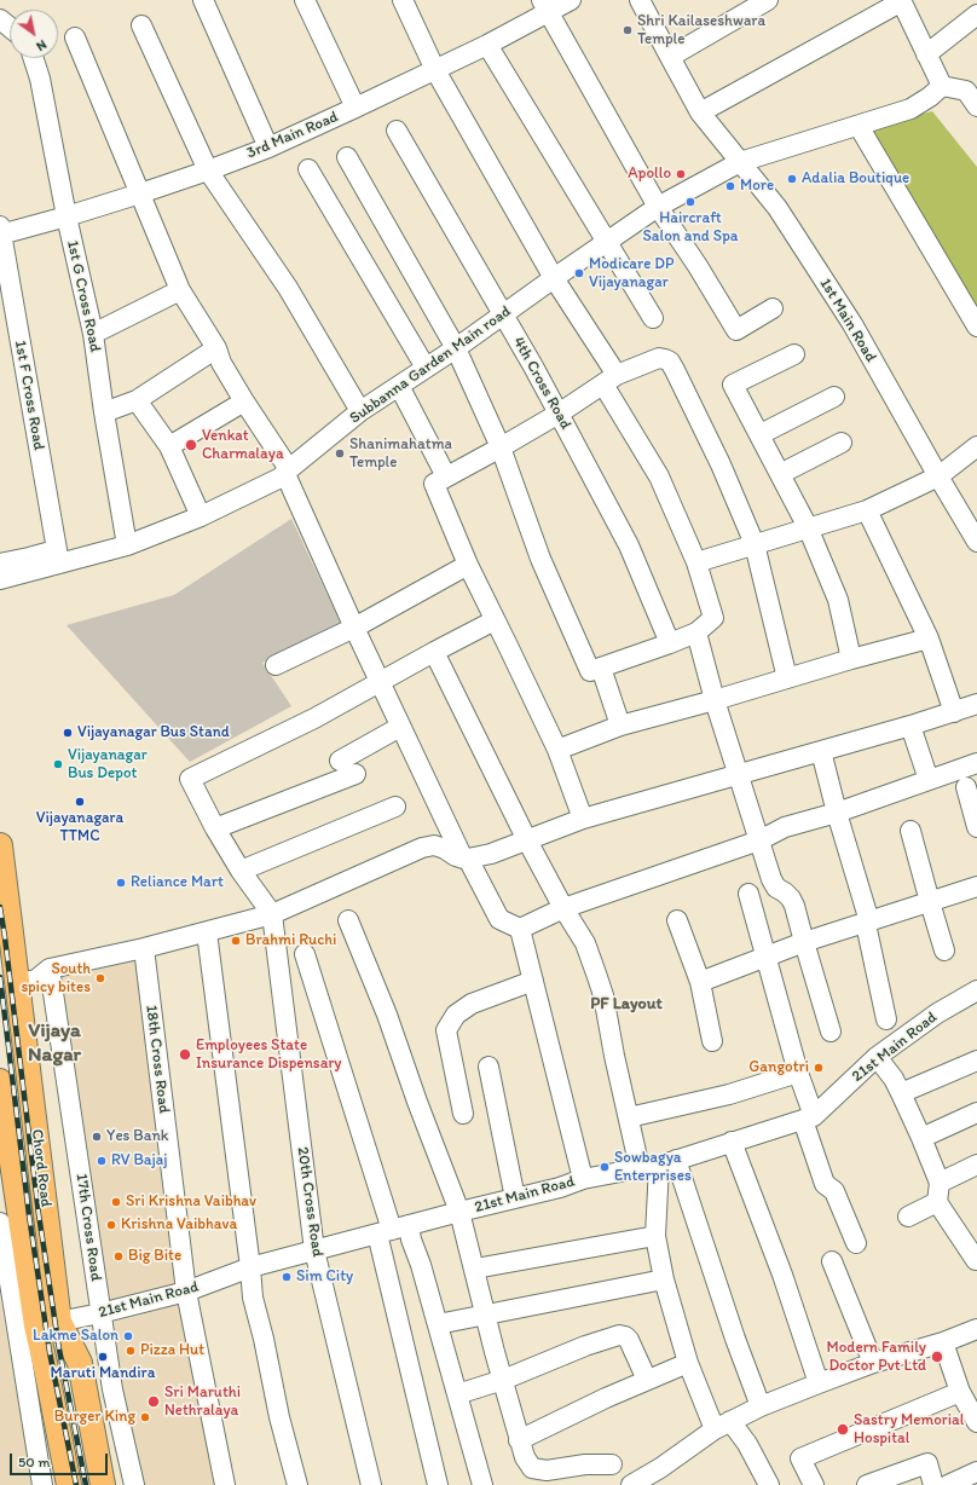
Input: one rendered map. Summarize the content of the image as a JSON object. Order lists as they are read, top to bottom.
{
  "streets": {
    "main road": ["Chord Road"],
    "street": [
      "3rd Main Road",
      "1st G Cross Road",
      "1st Main Road",
      "Subbanna Garden Main road",
      "4th Cross Road",
      "1st F Cross Road",
      "21st Main Road",
      "18th Cross Road",
      "20th Cross Road",
      "17th Cross Road"
    ]
  },
  "crossings": [
    ["3rd Main Road", "1st G Cross Road"],
    ["3rd Main Road", "1st F Cross Road"],
    ["1st G Cross Road", "Subbanna Garden Main road"],
    ["1st Main Road", "Subbanna Garden Main road"],
    ["Subbanna Garden Main road", "4th Cross Road"],
    ["Subbanna Garden Main road", "1st F Cross Road"],
    ["21st Main Road", "18th Cross Road"],
    ["21st Main Road", "Chord Road"],
    ["21st Main Road", "20th Cross Road"],
    ["21st Main Road", "17th Cross Road"]
  ],
  "districts": ["PF Layout", "Vijaya Nagar"],
  "places": [
    "Shri Kailaseshwara Temple",
    "Apollo",
    "Adalia Boutique",
    "More",
    "Haircraft Salon and Spa",
    "Modicare DP Vijayanagar",
    "Venkat Charmalaya",
    "Shanimahatma Temple",
    "Vijayanagar Bus Stand",
    "Vijayanagar Bus Depot",
    "Vijayanagara TTMC",
    "Reliance Mart",
    "Brahmi Ruchi",
    "South spicy bites",
    "Employees State Insurance Dispensary",
    "Gangotri",
    "Yes Bank",
    "RV Bajaj",
    "Sowbagya Enterprises",
    "Sri Krishna Vaibhav",
    "Krishna Vaibhava",
    "Big Bite",
    "Sim City",
    "Lakme Salon",
    "Pizza Hut",
    "Maruti Mandira",
    "Modern Family Doctor Pvt Ltd",
    "Sri Maruthi Nethralaya",
    "Burger King",
    "Sastry Memorial Hospital"
  ],
  "scale_bar": "50 m",
  "north": "bottom right"
}
